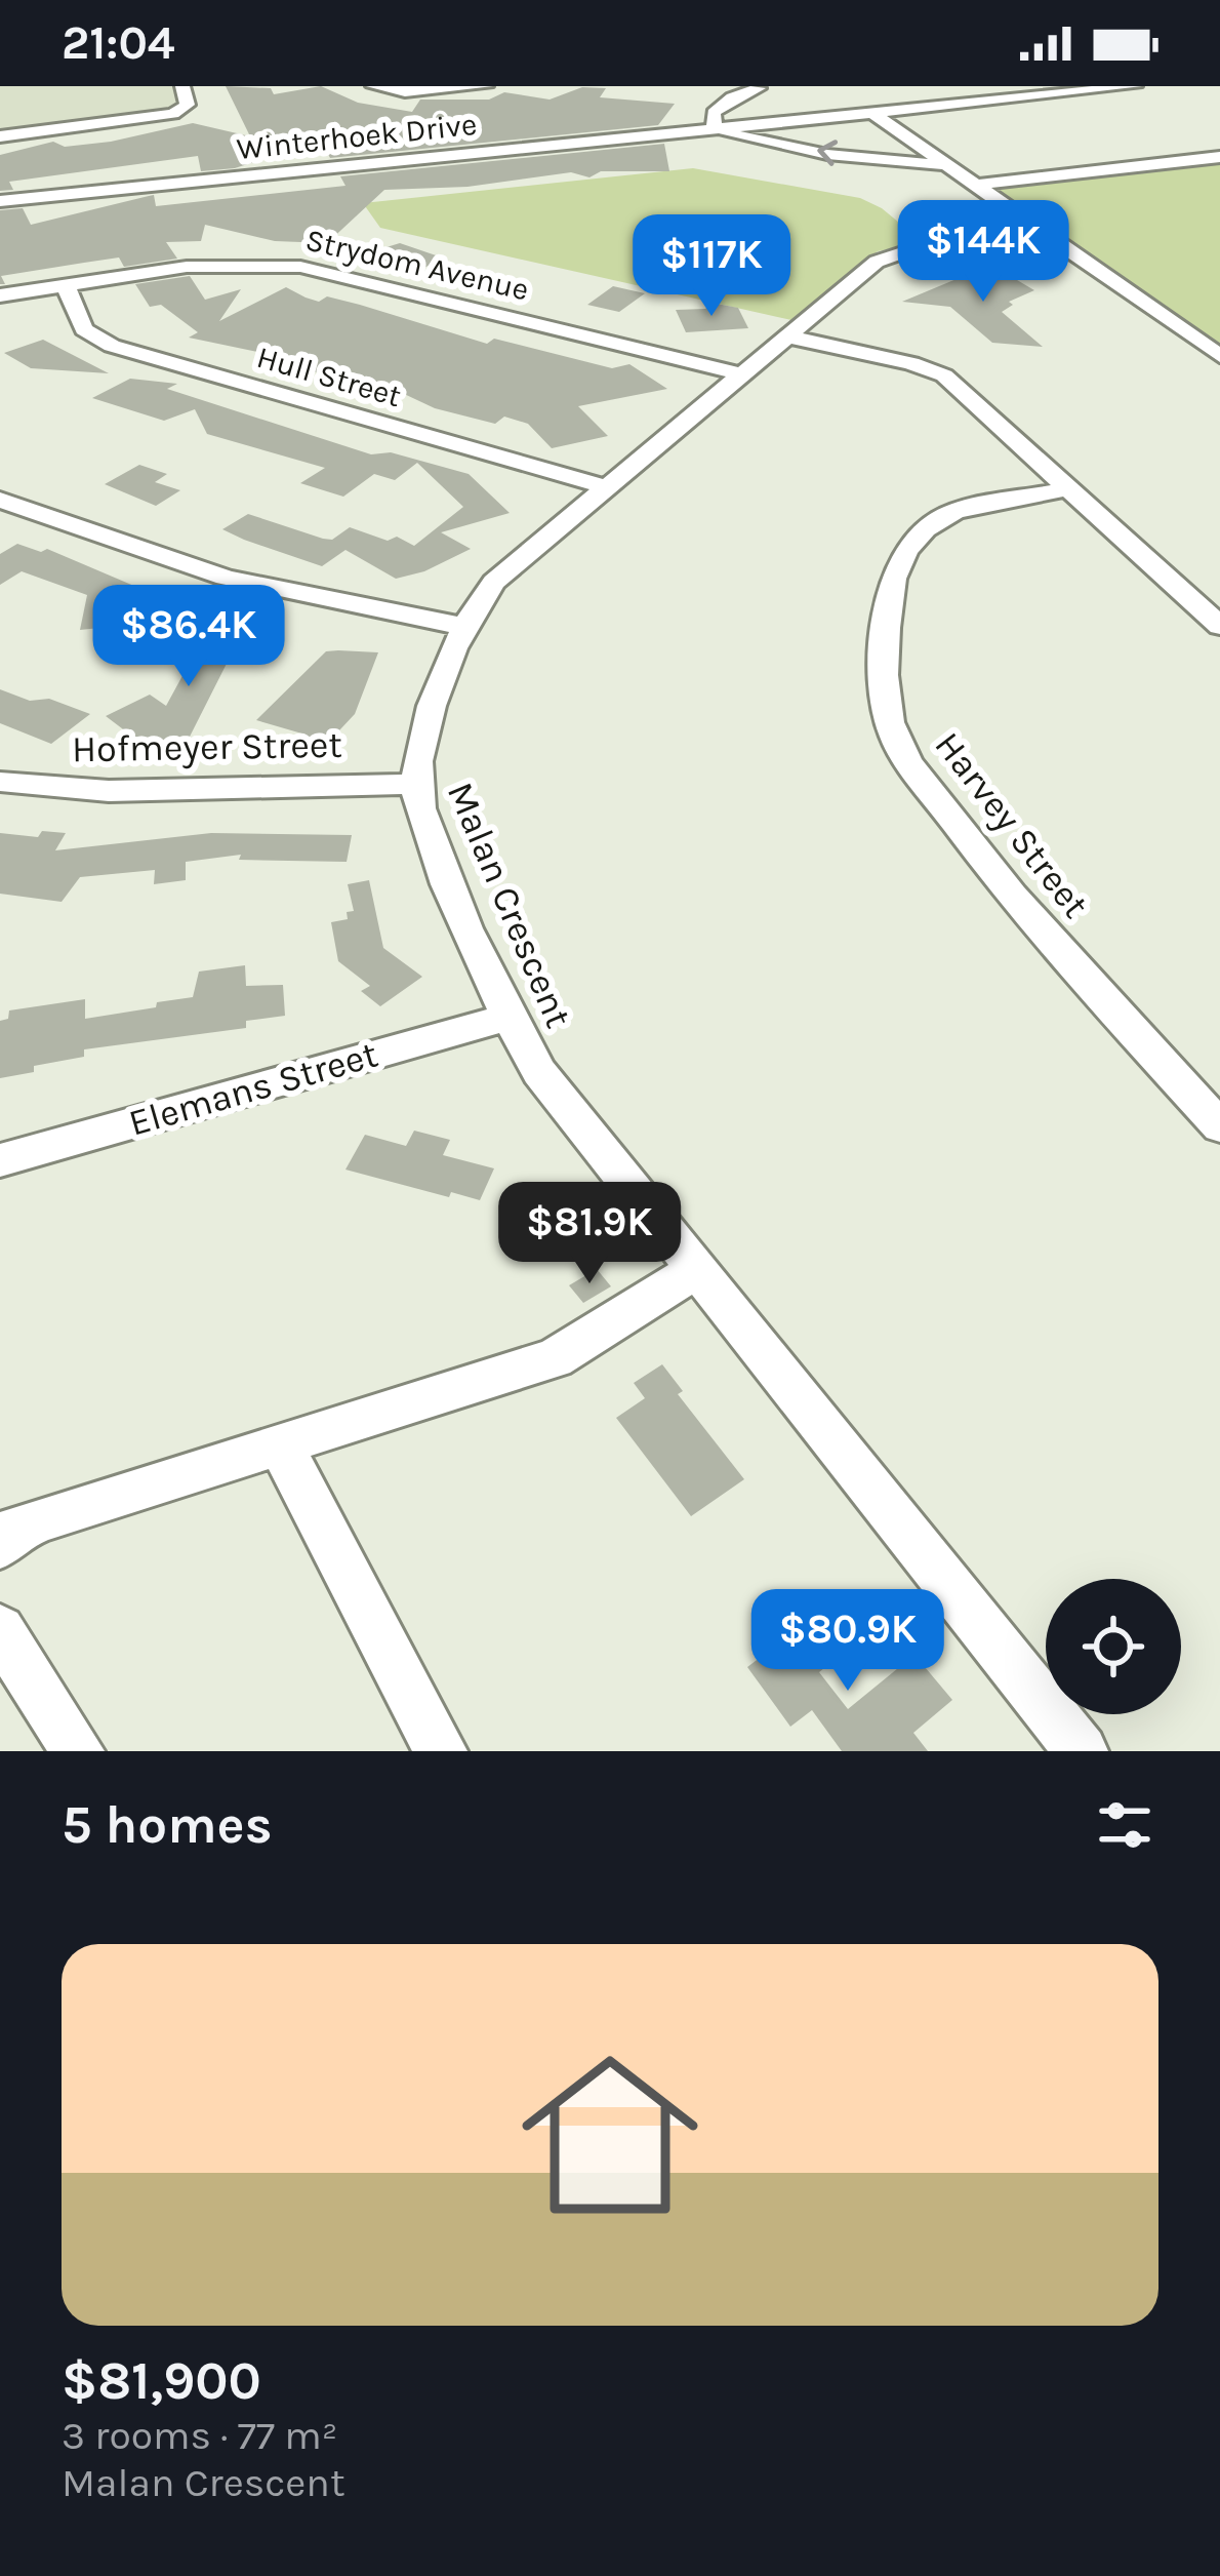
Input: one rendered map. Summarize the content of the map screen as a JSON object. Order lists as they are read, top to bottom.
{
  "streets": {
    "street": [
      "Winterhoek Drive",
      "Strydom Avenue",
      "Hull Street",
      "Hofmeyer Street",
      "Harvey Street",
      "Malan Crescent",
      "Elemans Street"
    ]
  },
  "crossings": [
    ["Strydom Avenue", "Hull Street"],
    ["Strydom Avenue", "Malan Crescent"],
    ["Hull Street", "Malan Crescent"],
    ["Hofmeyer Street", "Malan Crescent"],
    ["Malan Crescent", "Elemans Street"]
  ],
  "page": {
    "status": "21:04",
    "price": [
      "$144K",
      "$117K",
      "$86.4K",
      "$81.9K",
      "$80.9K"
    ],
    "heading": "5 homes",
    "list": [
      {
        "name": "$81,900",
        "note": "3 rooms · 77 m² · Malan Crescent"
      }
    ]
  }
}
